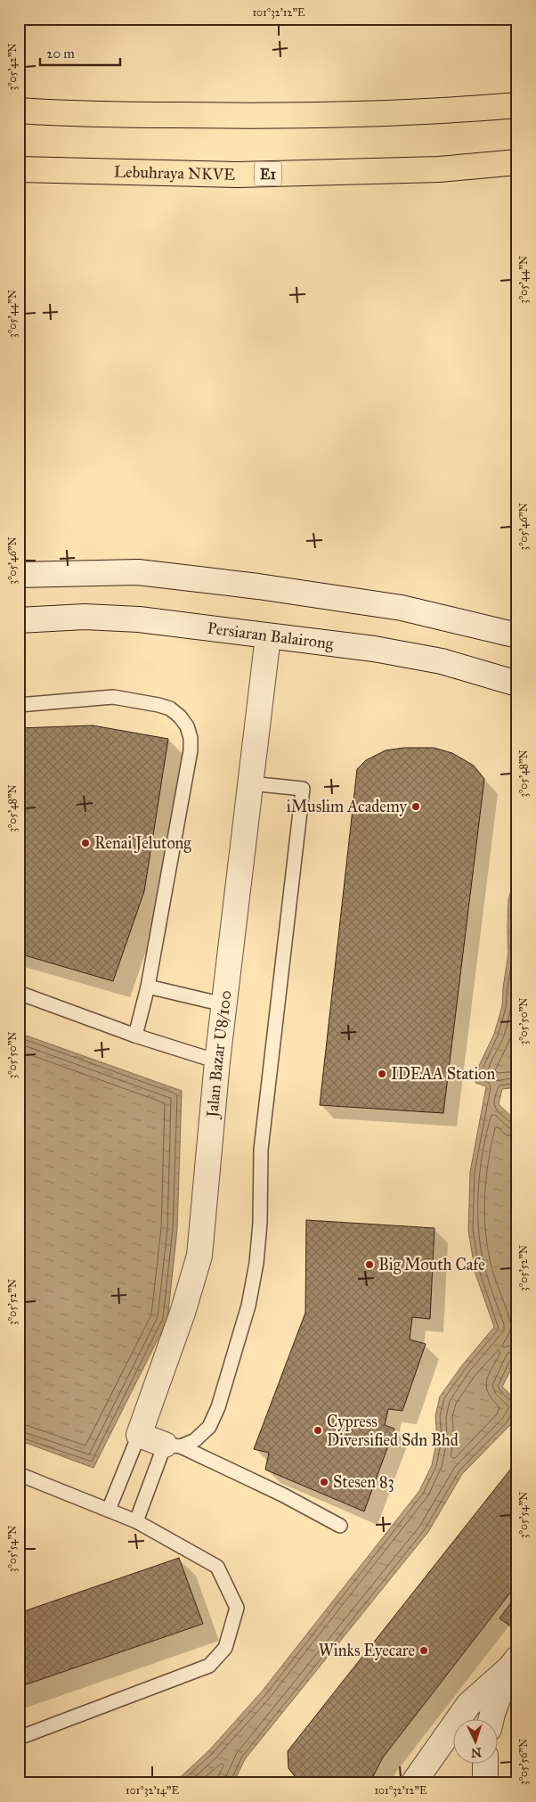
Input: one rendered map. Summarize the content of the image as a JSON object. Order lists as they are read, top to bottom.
{
  "streets": {
    "highway": ["Lebuhraya NKVE", "E1"],
    "street": ["Persiaran Balairong", "Jalan Bazar U8/100"]
  },
  "crossings": [
    ["Persiaran Balairong", "Jalan Bazar U8/100"]
  ],
  "places": [
    "iMuslim Academy",
    "Renai Jelutong",
    "IDEAA Station",
    "Big Mouth Cafe",
    "Cypress Diversified Sdn Bhd",
    "Stesen 83",
    "Winks Eyecare"
  ],
  "scale_bar": "20 m",
  "north": "bottom",
  "coordinates": [
    "101°32'12\"E",
    "3°05'42\"N",
    "3°05'44\"N",
    "3°05'46\"N",
    "3°05'48\"N",
    "3°05'50\"N",
    "3°05'52\"N",
    "3°05'54\"N",
    "3°05'56\"N",
    "101°32'14\"E"
  ]
}
